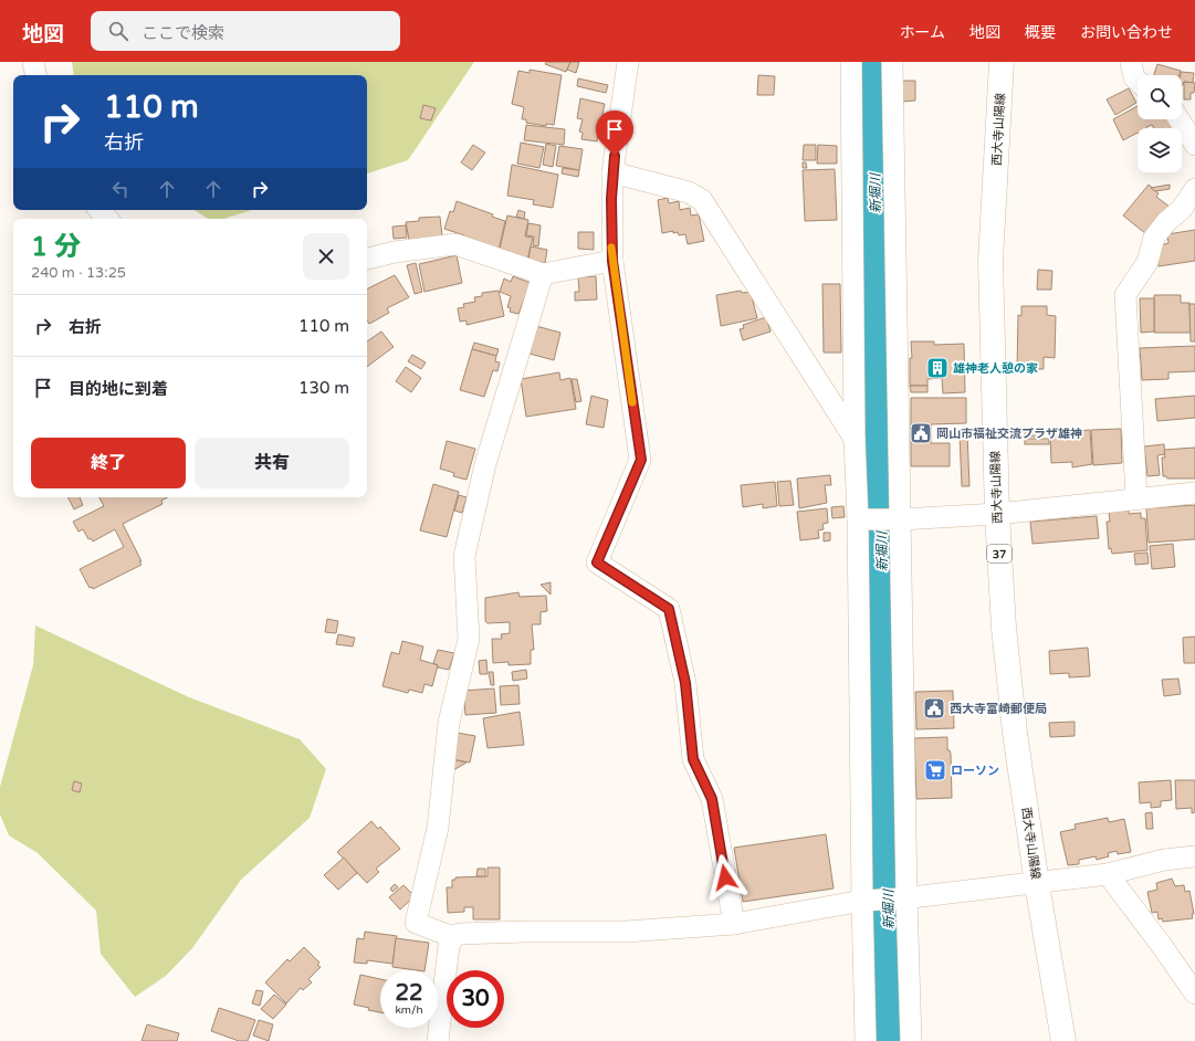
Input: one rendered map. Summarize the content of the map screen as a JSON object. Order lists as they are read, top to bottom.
{
  "streets": {
    "main road": ["西大寺山陽線", "37"]
  },
  "water": ["新堀川"],
  "places": {
    "building": ["雄神老人憩の家"],
    "public building": ["岡山市福祉交流プラザ雄神", "西大寺富崎郵便局"],
    "supermarket": ["ローソン"]
  },
  "page": {
    "header": "地図",
    "search": "ここで検索",
    "nav": [
      "ホーム",
      "地図",
      "概要",
      "お問い合わせ"
    ],
    "turn": ["110 m", "右折"],
    "heading": ["1 分", "240 m · 13:25"],
    "list": [
      {
        "name": "右折",
        "value": "110 m"
      },
      {
        "name": "目的地に到着",
        "value": "130 m"
      }
    ],
    "buttons": ["終了", "共有"],
    "speed": "22 km/h",
    "limit": "30"
  }
}
